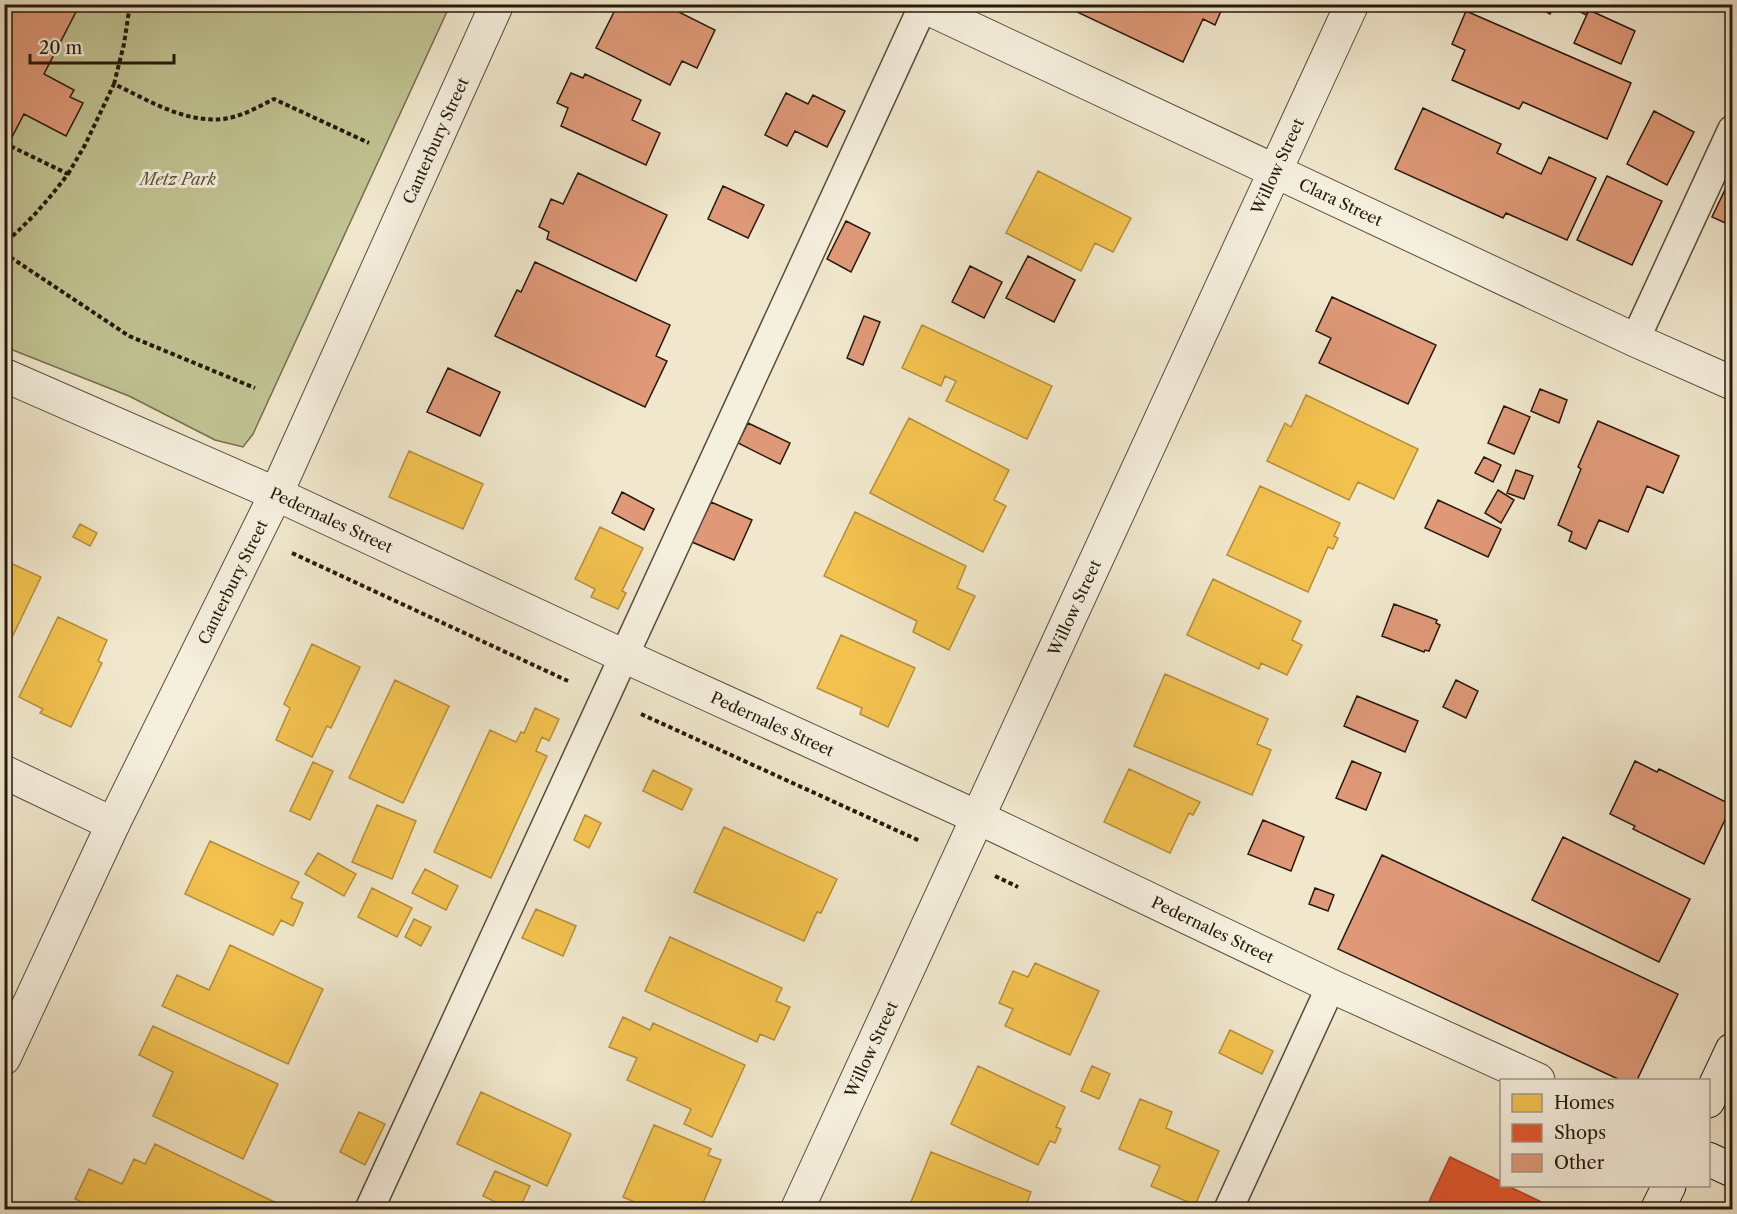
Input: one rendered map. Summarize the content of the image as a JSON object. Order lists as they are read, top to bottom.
{
  "streets": {
    "street": [
      "Canterbury Street",
      "Willow Street",
      "Clara Street",
      "Pedernales Street"
    ]
  },
  "crossings": [
    ["Canterbury Street", "Pedernales Street"],
    ["Willow Street", "Clara Street"],
    ["Willow Street", "Pedernales Street"]
  ],
  "parks": ["Metz Park"],
  "legend": ["Homes", "Shops", "Other"],
  "scale_bar": "20 m"
}
